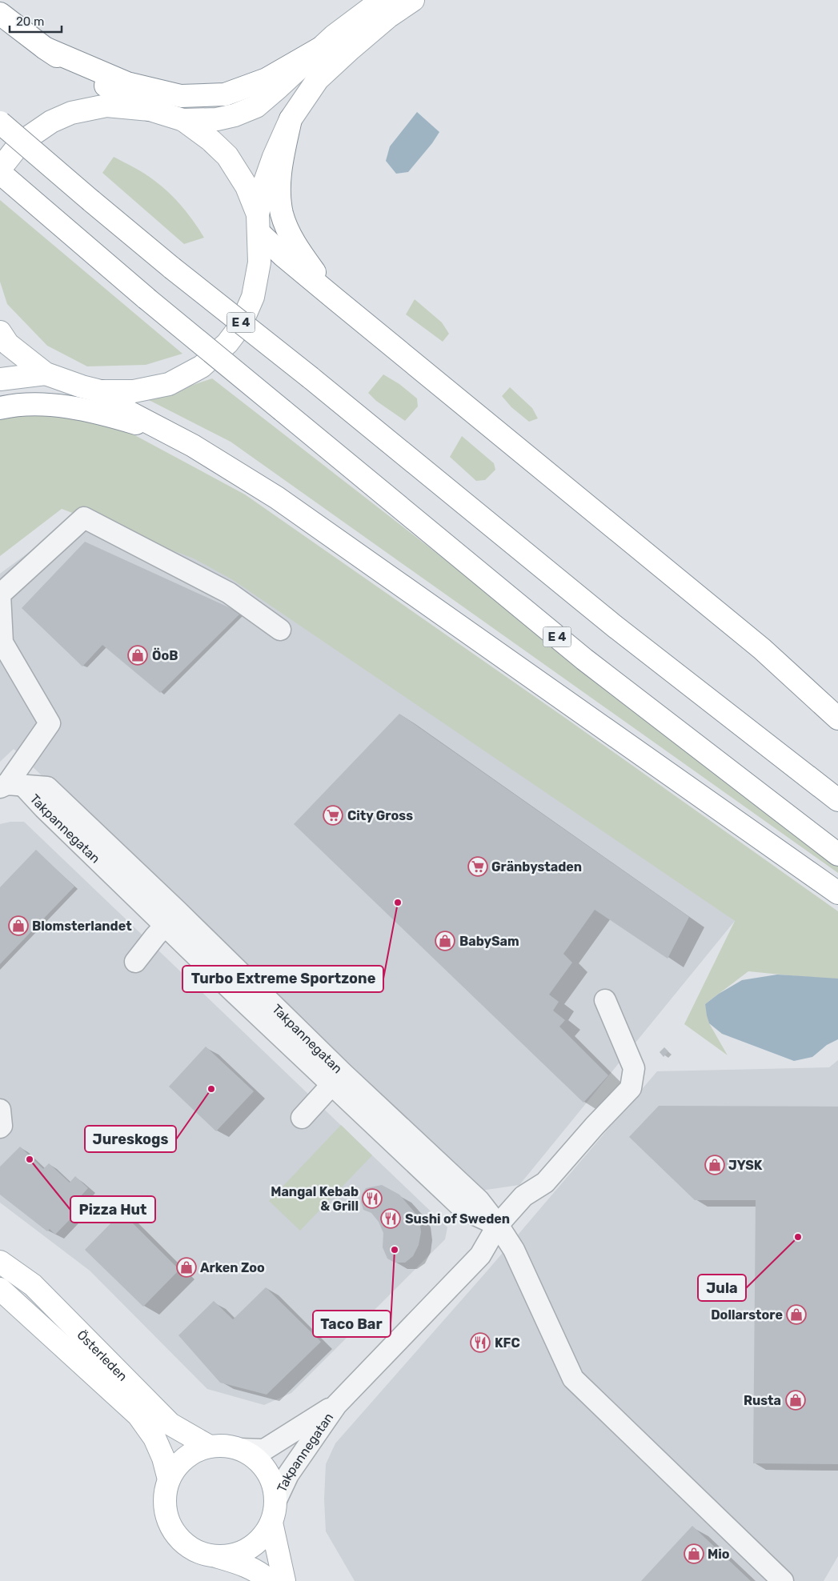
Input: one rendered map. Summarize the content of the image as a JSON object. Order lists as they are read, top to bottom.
{
  "streets": {
    "main road": ["E 4", "Österleden"],
    "street": ["Takpannegatan"]
  },
  "crossings": [
    ["Takpannegatan", "Österleden"]
  ],
  "places": {
    "shop": [
      "ÖoB",
      "Blomsterlandet",
      "BabySam",
      "JYSK",
      "Arken Zoo",
      "Dollarstore",
      "Rusta",
      "Mio"
    ],
    "supermarket": ["City Gross", "Gränbystaden"],
    "other": [
      "Turbo Extreme Sportzone",
      "Jureskogs",
      "Pizza Hut",
      "Jula",
      "Taco Bar"
    ],
    "restaurant": ["Mangal Kebab & Grill", "Sushi of Sweden", "KFC"]
  },
  "scale_bar": "20 m"
}
